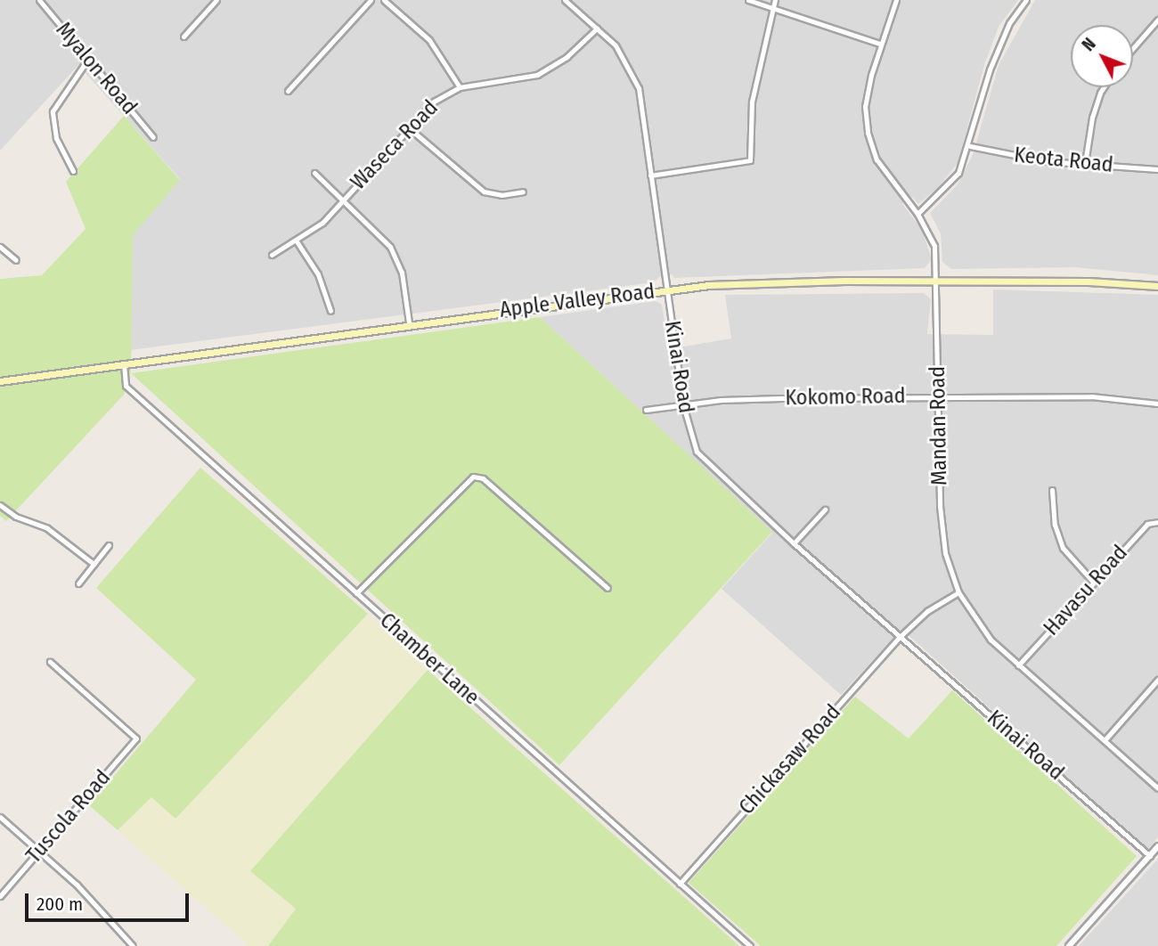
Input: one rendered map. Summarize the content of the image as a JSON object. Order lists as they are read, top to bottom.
{
  "streets": {
    "main road": ["Apple Valley Road"],
    "street": [
      "Myalon Road",
      "Waseca Road",
      "Keota Road",
      "Kinai Road",
      "Kokomo Road",
      "Mandan Road",
      "Havasu Road",
      "Chamber Lane",
      "Chickasaw Road",
      "Tuscola Road"
    ]
  },
  "crossings": [
    ["Waseca Road", "Kinai Road"],
    ["Apple Valley Road", "Kinai Road"],
    ["Apple Valley Road", "Mandan Road"],
    ["Apple Valley Road", "Chamber Lane"],
    ["Kinai Road", "Kokomo Road"],
    ["Kinai Road", "Chickasaw Road"],
    ["Kokomo Road", "Mandan Road"],
    ["Mandan Road", "Havasu Road"],
    ["Chamber Lane", "Chickasaw Road"]
  ],
  "scale_bar": "200 m",
  "north": "top left"
}
